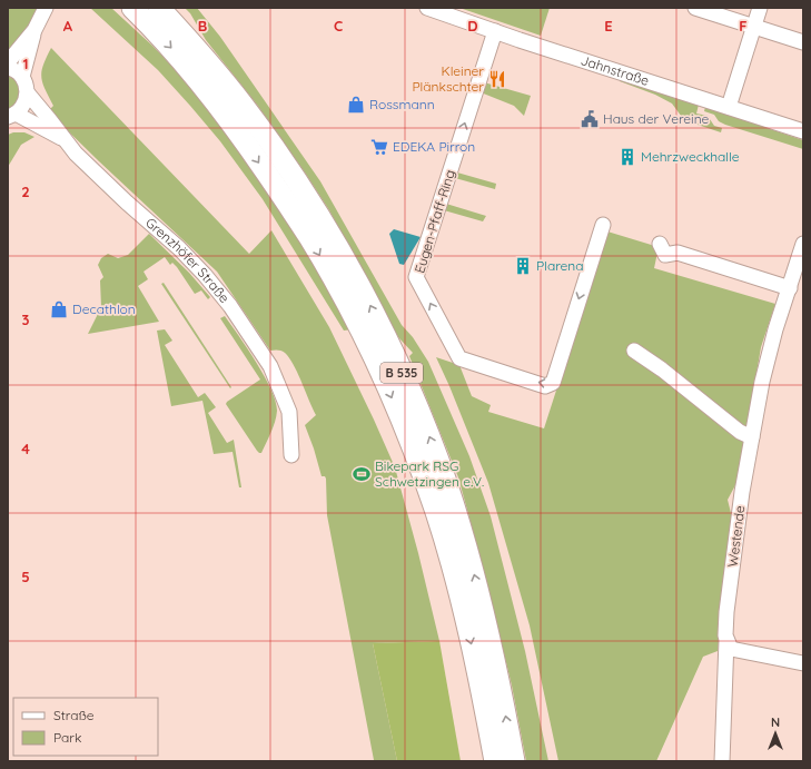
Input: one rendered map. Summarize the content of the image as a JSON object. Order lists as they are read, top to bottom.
{
  "streets": {
    "highway": ["B 535"],
    "street": [
      "Jahnstraße",
      "Eugen-Pfaff-Ring",
      "Grenzhöfer Straße",
      "Westende"
    ]
  },
  "crossings": [
    ["Jahnstraße", "Eugen-Pfaff-Ring"]
  ],
  "places": {
    "restaurant": ["Kleiner Plänkschter"],
    "shop": ["Rossmann", "Decathlon"],
    "public building": ["Haus der Vereine"],
    "supermarket": ["EDEKA Pirron"],
    "building": ["Mehrzweckhalle", "Plarena"],
    "sports": ["Bikepark RSG Schwetzingen e.V."]
  },
  "legend": ["Straße", "Park"],
  "north": "top",
  "grid": {
    "columns": [
      "A",
      "B",
      "C",
      "D",
      "E",
      "F"
    ],
    "rows": [
      "1",
      "2",
      "3",
      "4",
      "5"
    ]
  }
}
